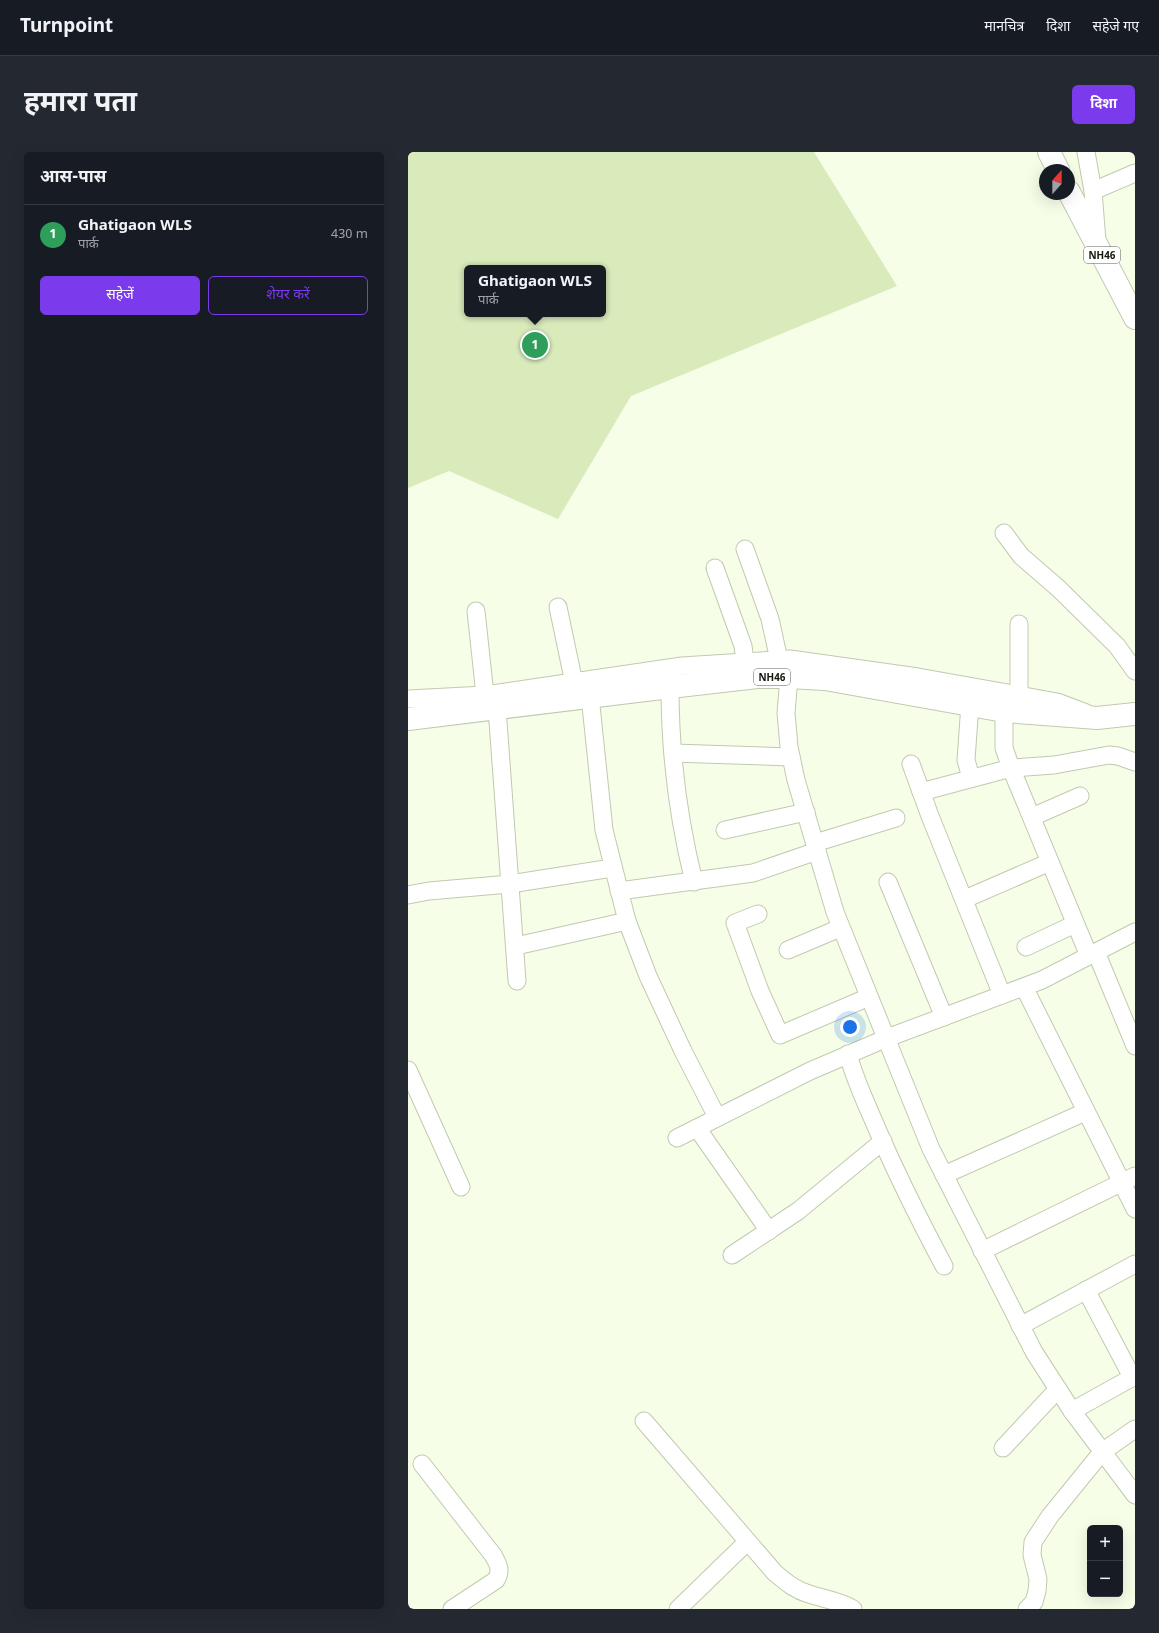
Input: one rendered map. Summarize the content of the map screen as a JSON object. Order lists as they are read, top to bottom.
{
  "streets": {
    "highway": ["NH46"]
  },
  "north": "top",
  "page": {
    "header": "Turnpoint",
    "nav": ["मानचित्र", "दिशा", "सहेजे गए"],
    "buttons": [
      "दिशा",
      ["सहेजें", "शेयर करें"]
    ],
    "title": "हमारा पता",
    "heading": "आस-पास",
    "list": [
      {
        "mark": "1",
        "name": "Ghatigaon WLS",
        "note": "पार्क",
        "value": "430 m"
      }
    ],
    "popup": ["Ghatigaon WLS", "पार्क"],
    "pins": "1",
    "map_buttons": ["+", "−"]
  }
}
